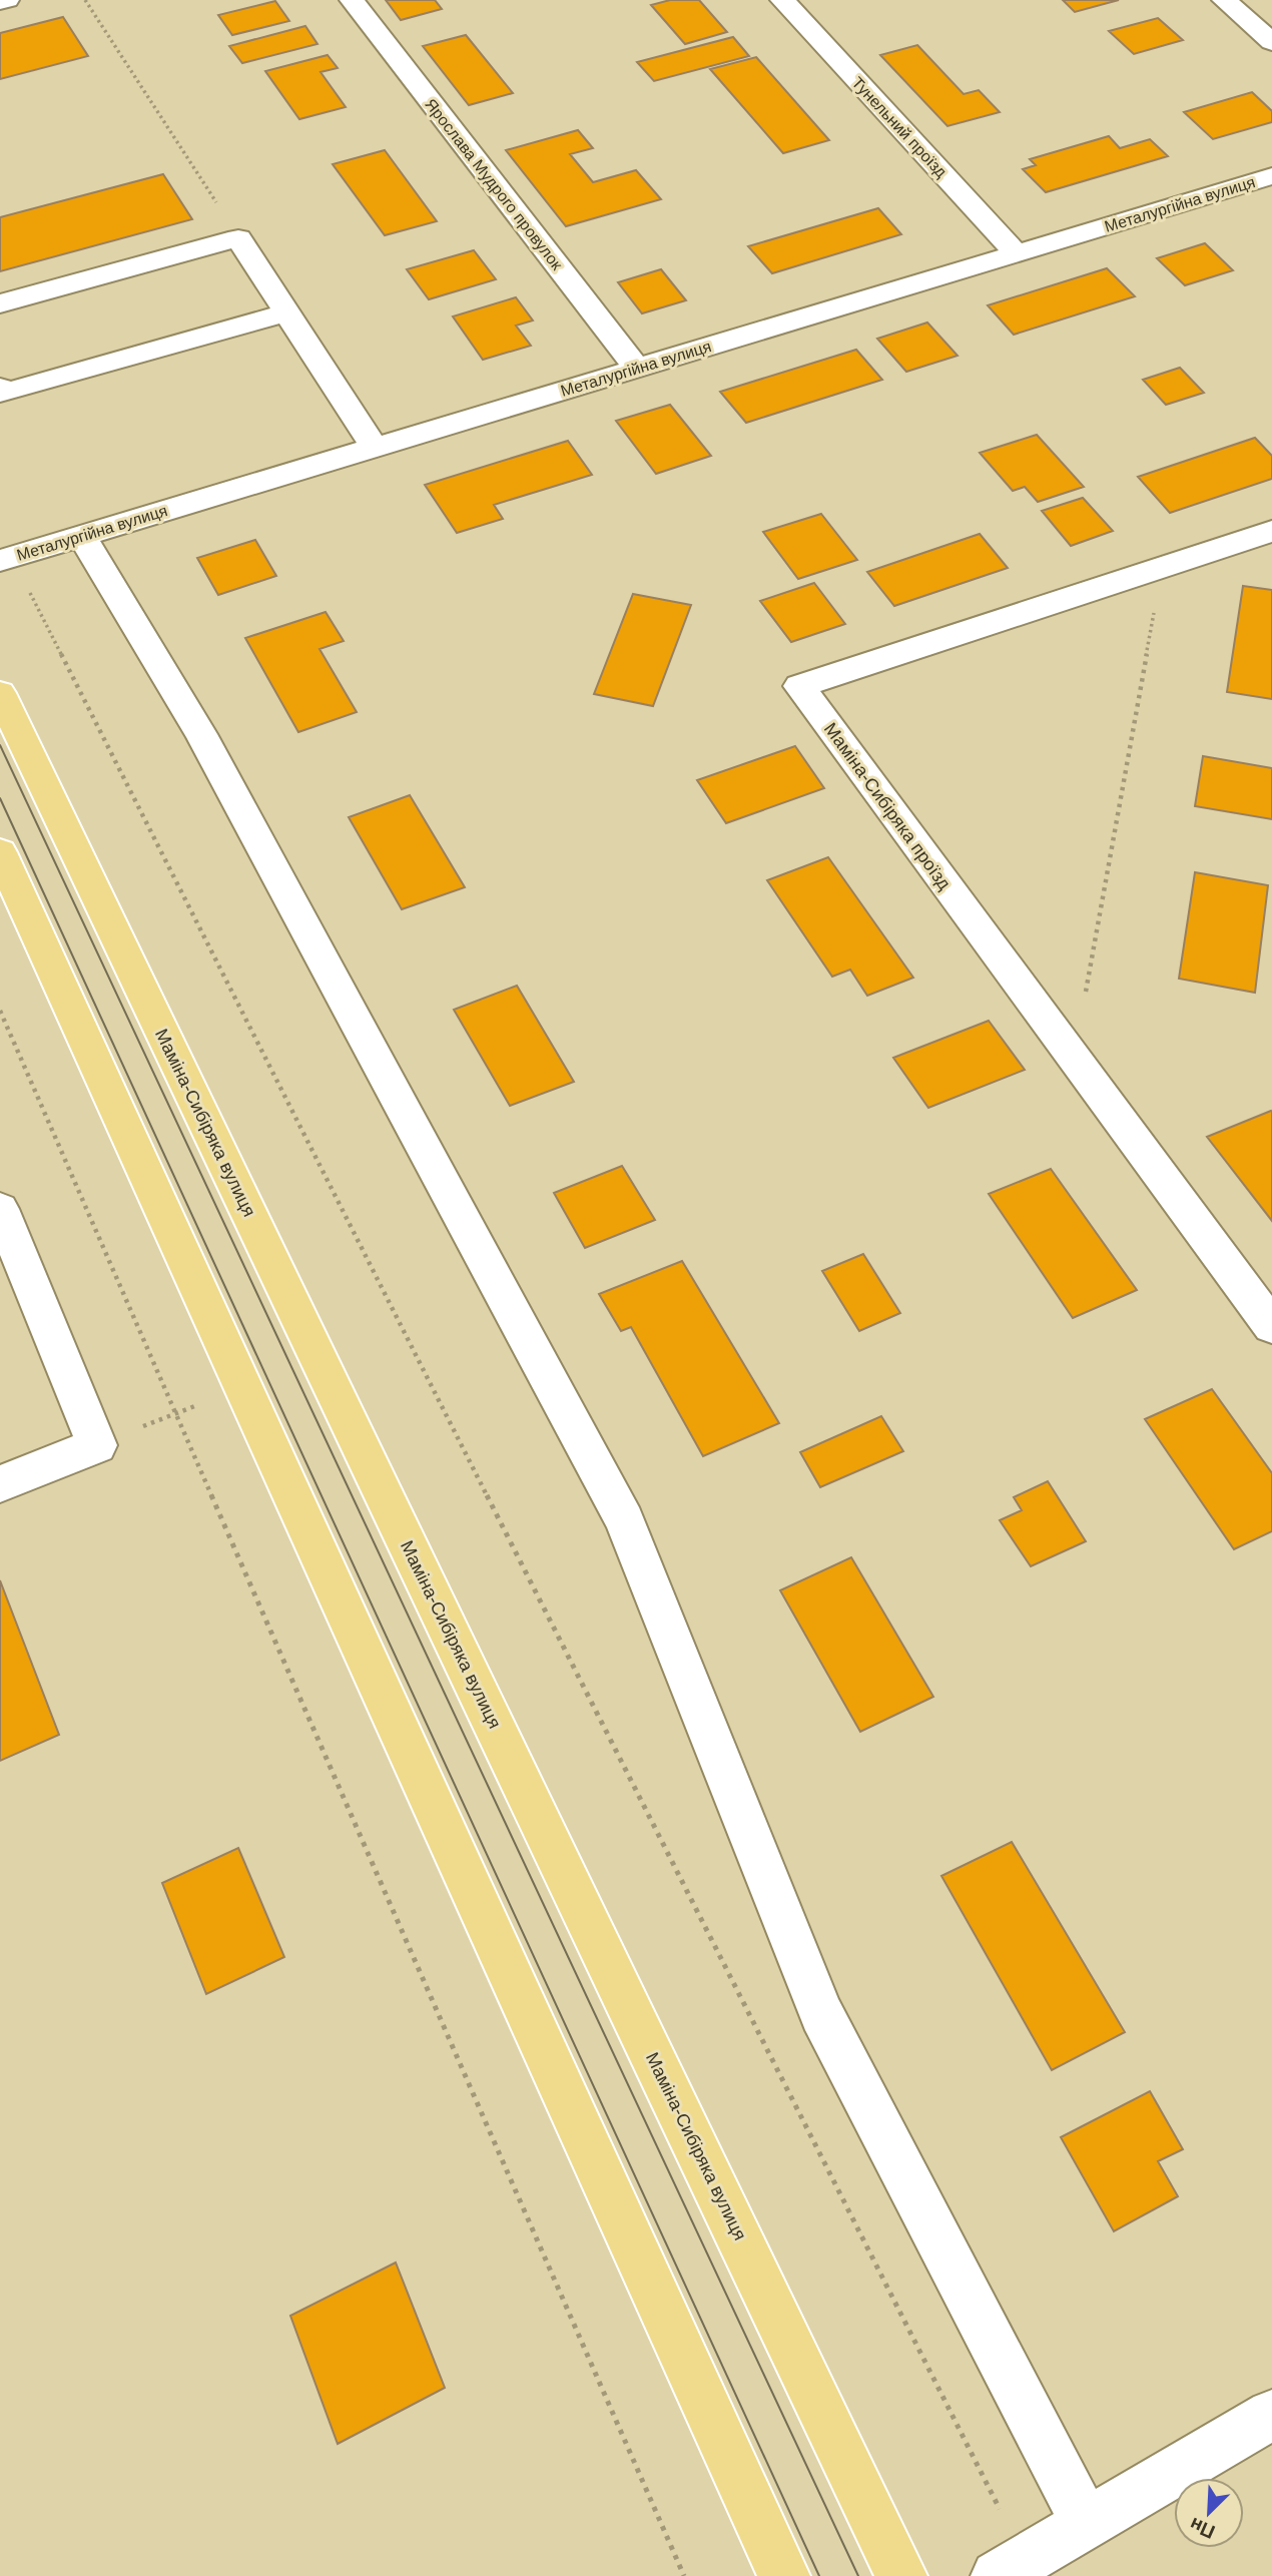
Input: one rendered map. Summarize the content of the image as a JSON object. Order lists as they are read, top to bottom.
{
  "streets": {
    "main road": ["Маміна-Сибіряка вулиця"],
    "street": [
      "Тунельний проїзд",
      "Ярослава Мудрого провулок",
      "Металургійна вулиця",
      "Маміна-Сибіряка проїзд"
    ]
  },
  "crossings": [
    ["Тунельний проїзд", "Металургійна вулиця"],
    ["Ярослава Мудрого провулок", "Металургійна вулиця"]
  ],
  "north": "bottom left"
}
